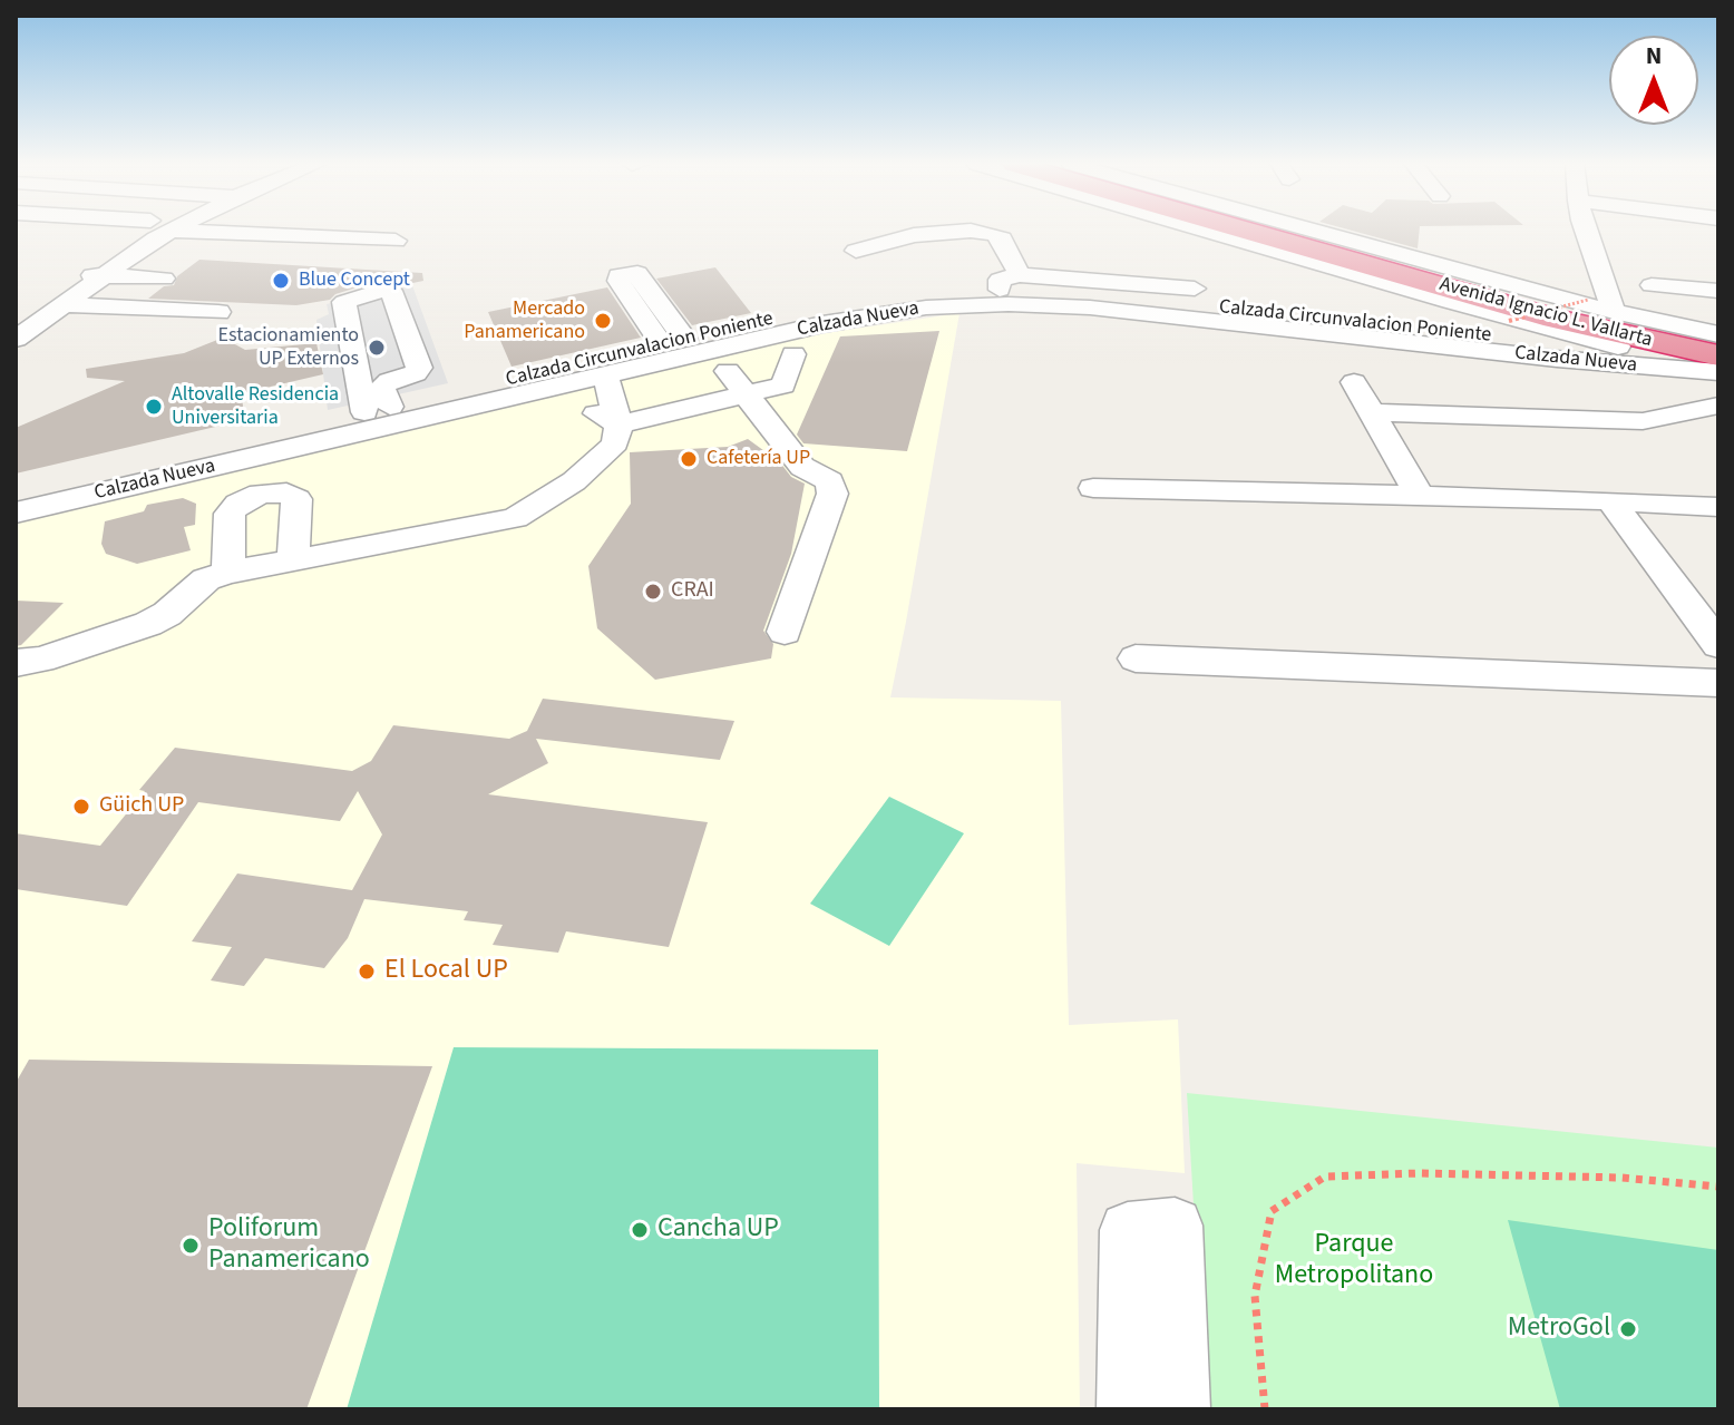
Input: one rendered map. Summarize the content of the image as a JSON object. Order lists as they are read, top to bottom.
{
  "streets": {
    "highway": ["Avenida Ignacio L. Vallarta"],
    "street": ["Calzada Nueva", "Calzada Circunvalacion Poniente"]
  },
  "crossings": [
    ["Avenida Ignacio L. Vallarta", "Calzada Nueva"],
    ["Avenida Ignacio L. Vallarta", "Calzada Circunvalacion Poniente"],
    ["Calzada Nueva", "Calzada Circunvalacion Poniente"]
  ],
  "parks": ["Parque Metropolitano"],
  "places": [
    "Blue Concept",
    "Mercado Panamericano",
    "Estacionamiento UP Externos",
    "Altovalle Residencia Universitaria",
    "Cafetería UP",
    "CRAI",
    "Güich UP",
    "El Local UP",
    "Cancha UP",
    "Poliforum Panamericano",
    "MetroGol"
  ],
  "north": "top"
}
